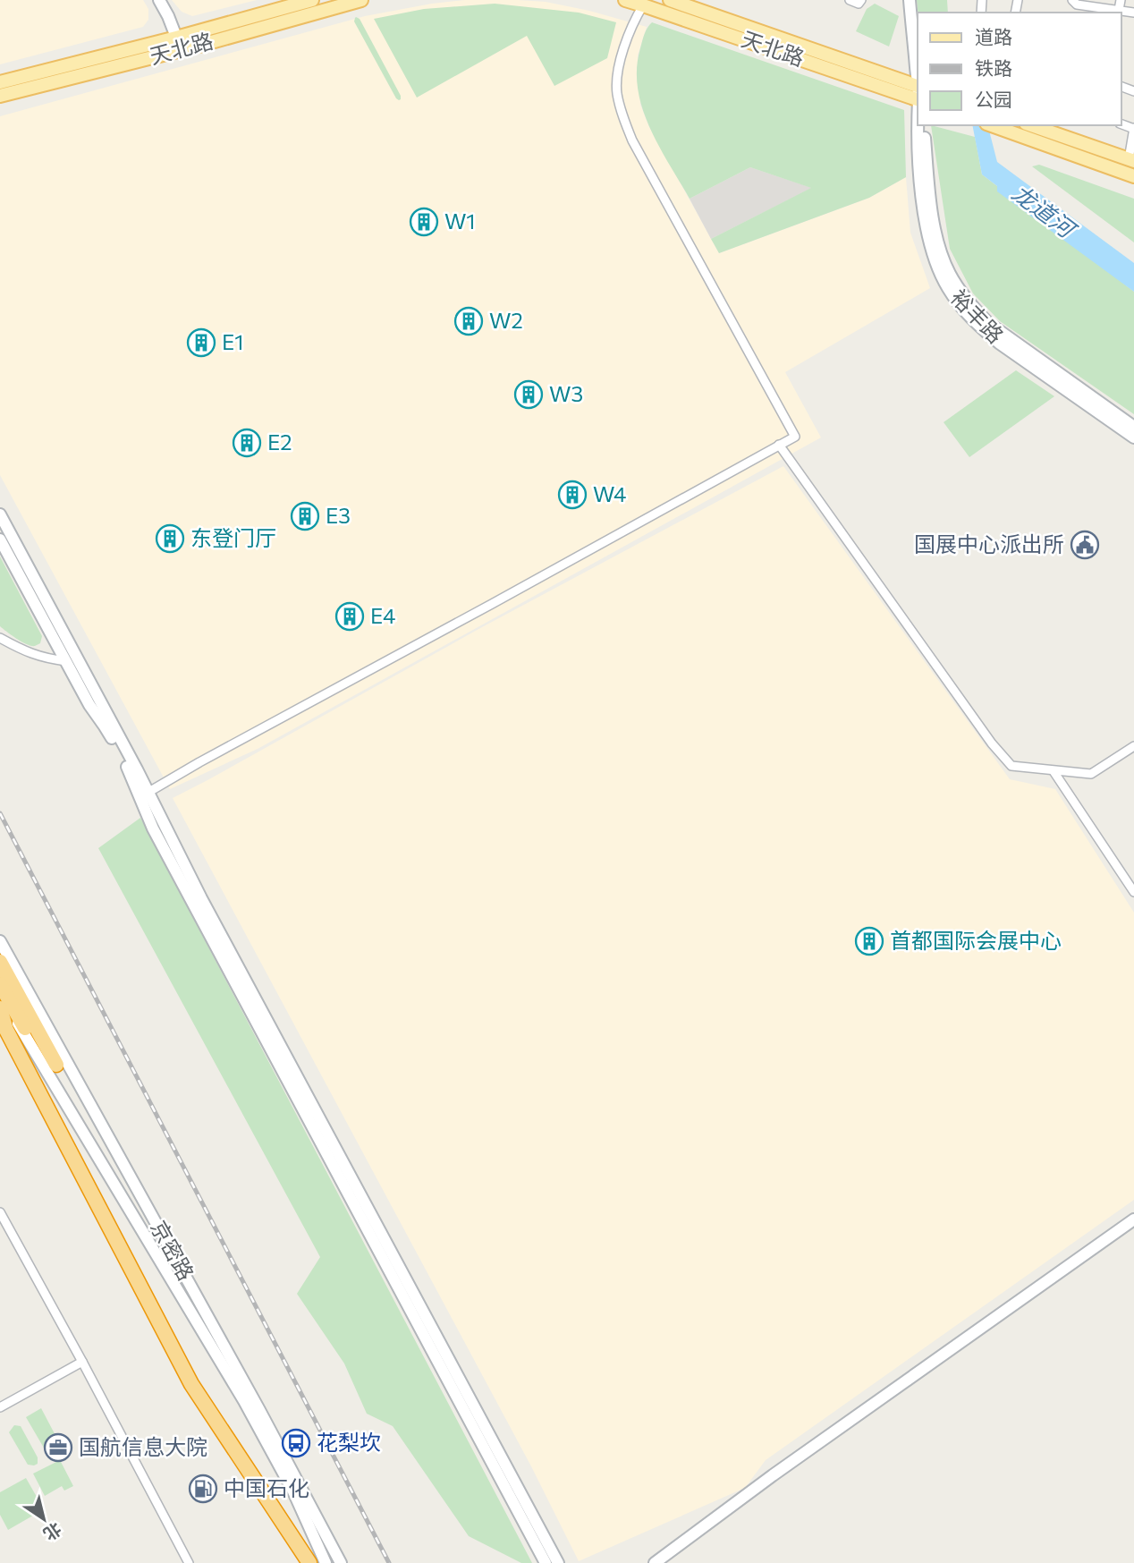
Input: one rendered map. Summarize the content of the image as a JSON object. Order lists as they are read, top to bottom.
{
  "streets": {
    "main road": ["天北路"],
    "street": ["裕丰路", "京密路"]
  },
  "water": ["龙道河"],
  "places": {
    "building": [
      "W1",
      "W2",
      "E1",
      "W3",
      "E2",
      "W4",
      "E3",
      "东登门厅",
      "E4",
      "首都国际会展中心"
    ],
    "public building": ["国展中心派出所"],
    "bus stop": ["花梨坎"],
    "office": ["国航信息大院"],
    "fuel station": ["中国石化"]
  },
  "legend": ["道路", "铁路", "公园"],
  "north": "bottom right"
}
